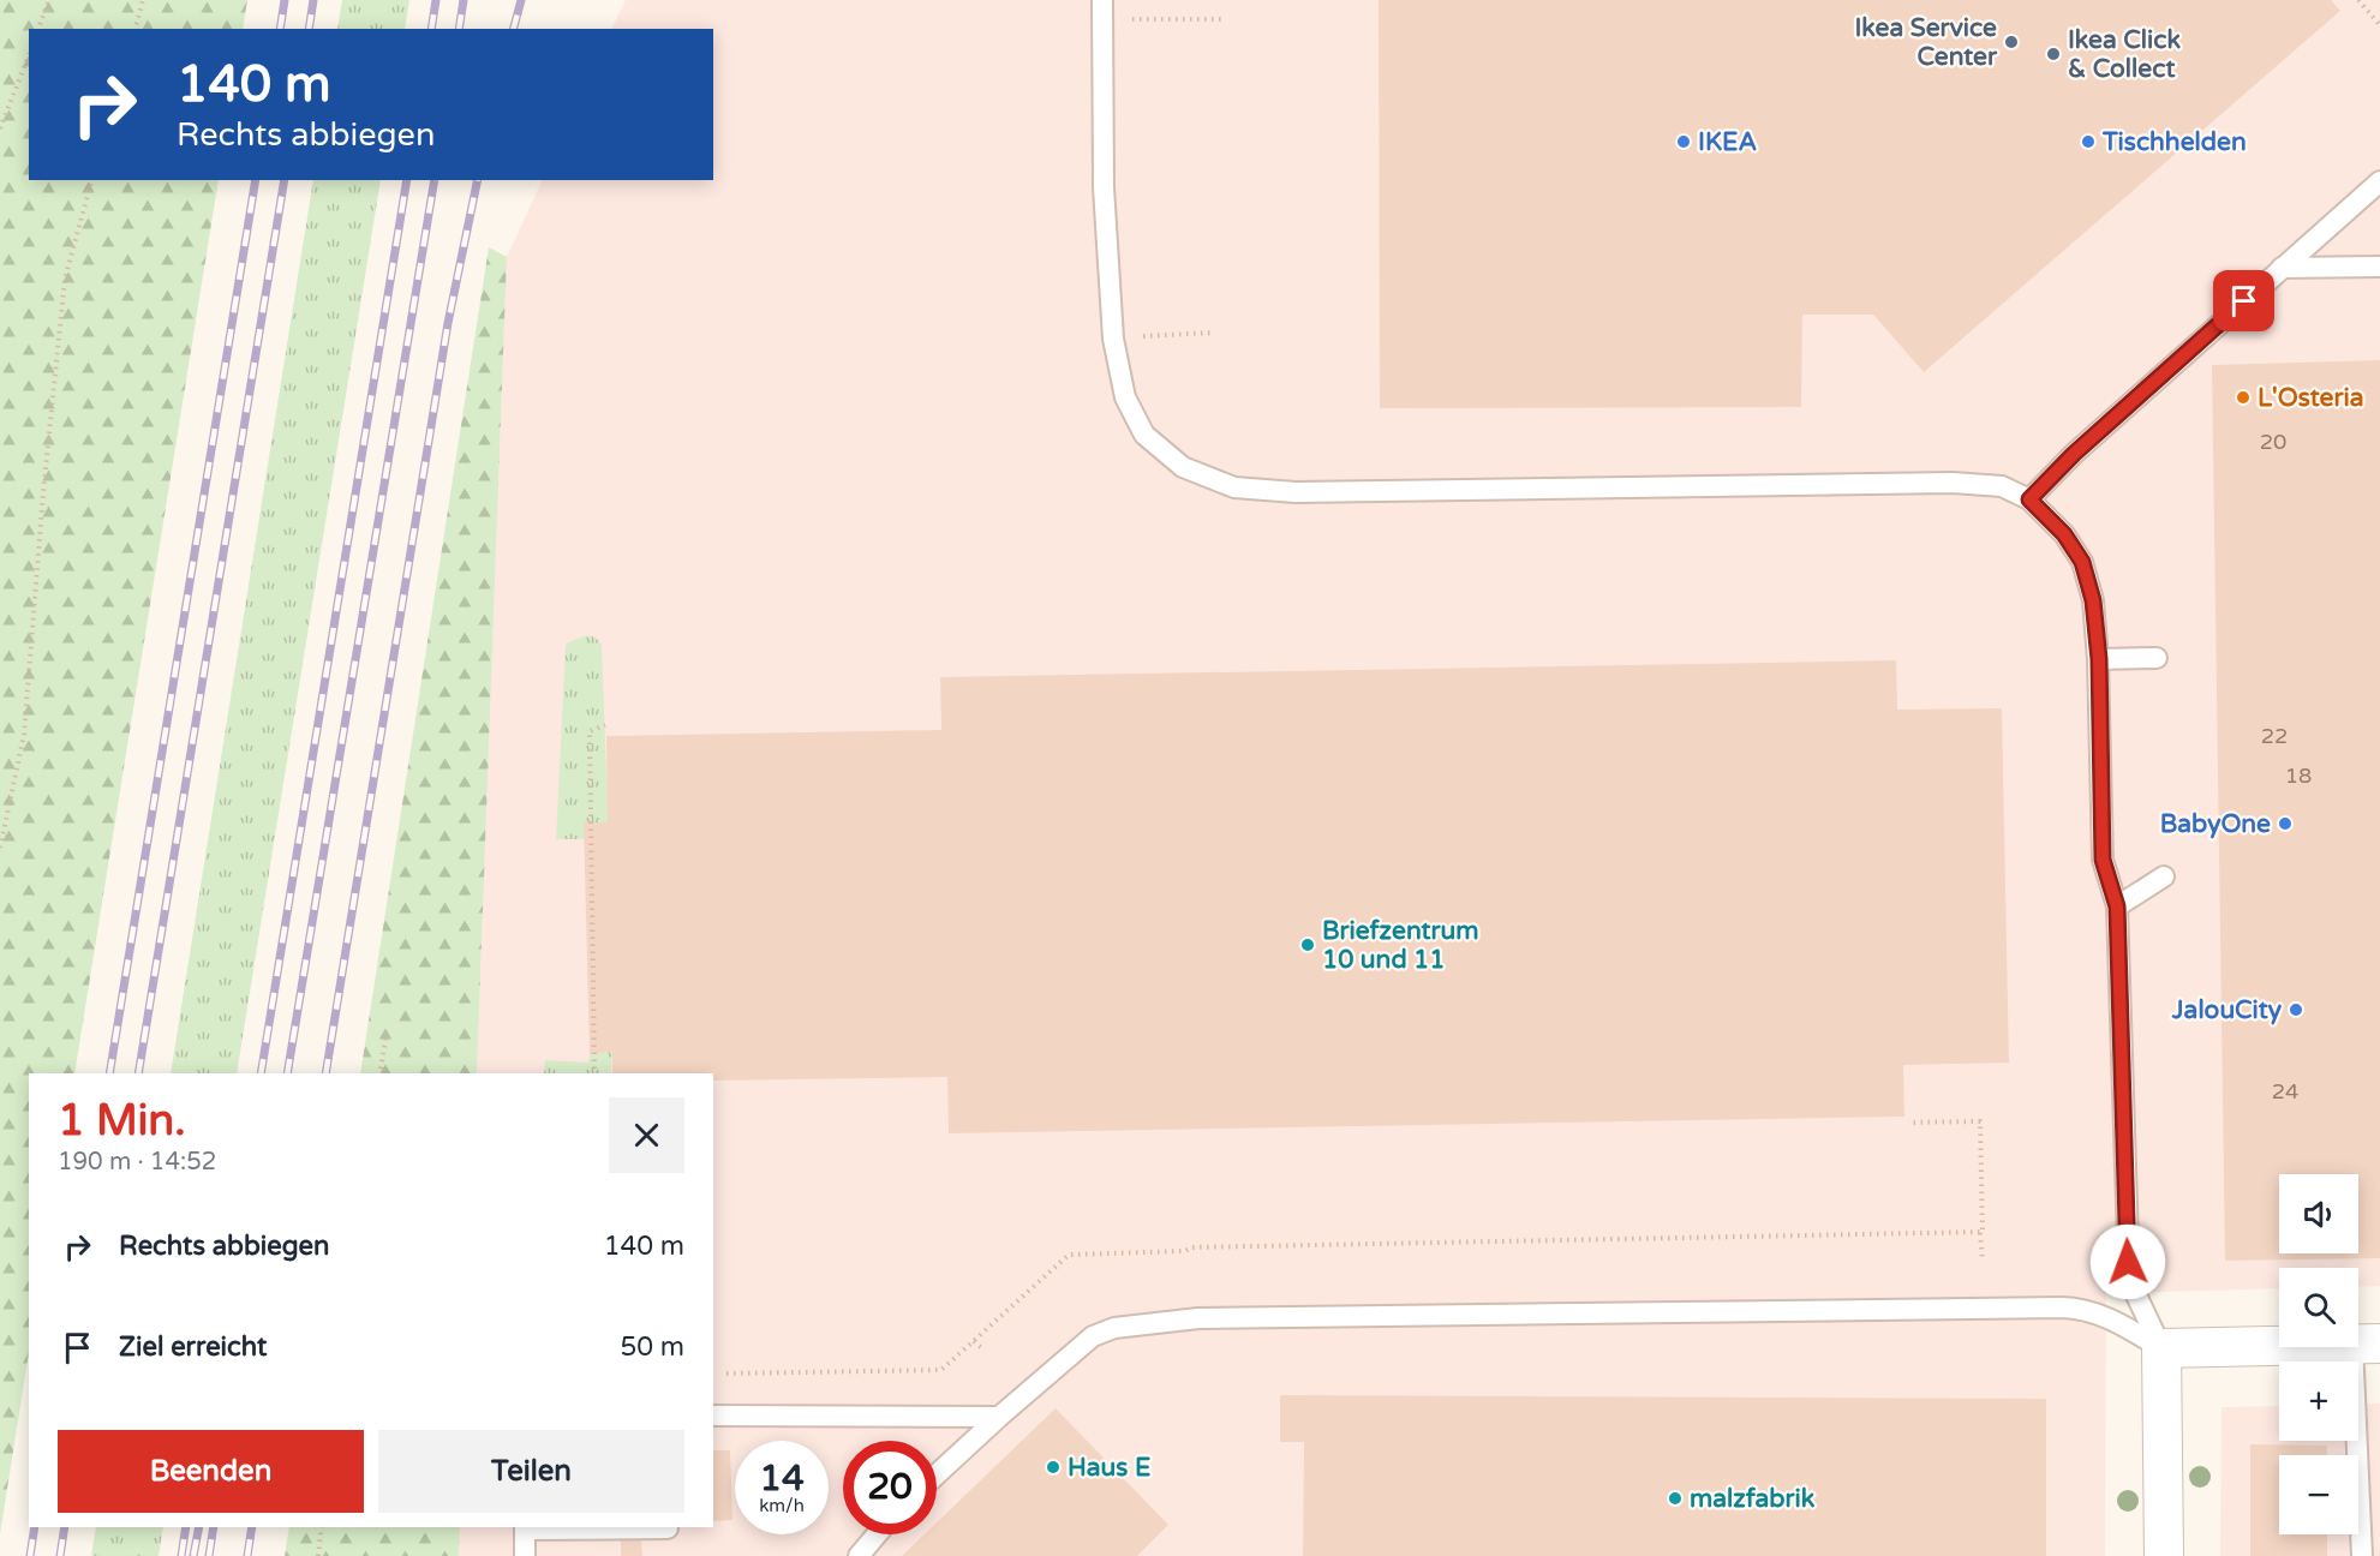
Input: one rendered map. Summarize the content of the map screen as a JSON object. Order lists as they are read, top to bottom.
{
  "places": [
    "Ikea Service Center",
    "Ikea Click & Collect",
    "IKEA",
    "Tischhelden",
    "L'Osteria",
    "BabyOne",
    "Briefzentrum 10 und 11",
    "JalouCity",
    "Haus E",
    "malzfabrik"
  ],
  "house_numbers": [
    "20",
    "22",
    "18",
    "24"
  ],
  "page": {
    "turn": ["140 m", "Rechts abbiegen"],
    "heading": ["1 Min.", "190 m · 14:52"],
    "map_buttons": ["+", "−"],
    "list": [
      {
        "name": "Rechts abbiegen",
        "value": "140 m"
      },
      {
        "name": "Ziel erreicht",
        "value": "50 m"
      }
    ],
    "buttons": ["Beenden", "Teilen"],
    "speed": "14 km/h",
    "limit": "20"
  }
}
